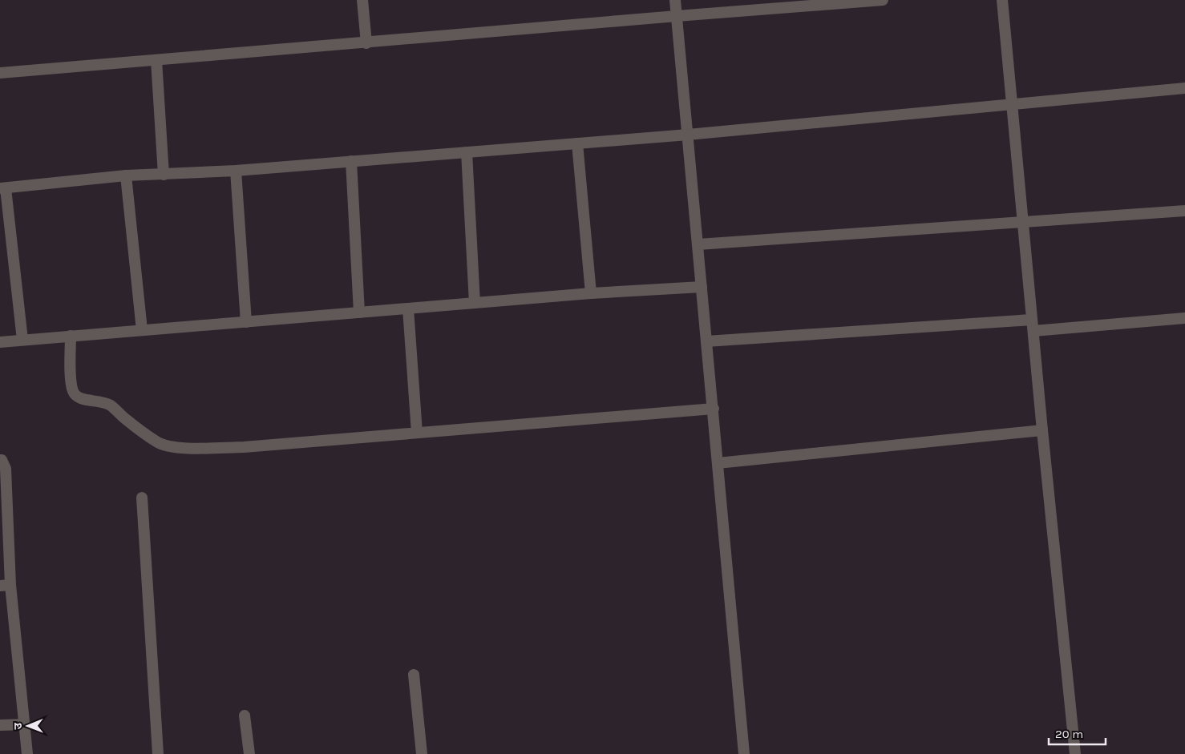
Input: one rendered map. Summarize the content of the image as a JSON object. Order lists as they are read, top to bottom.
{
  "scale_bar": "20 m",
  "north": "left"
}
